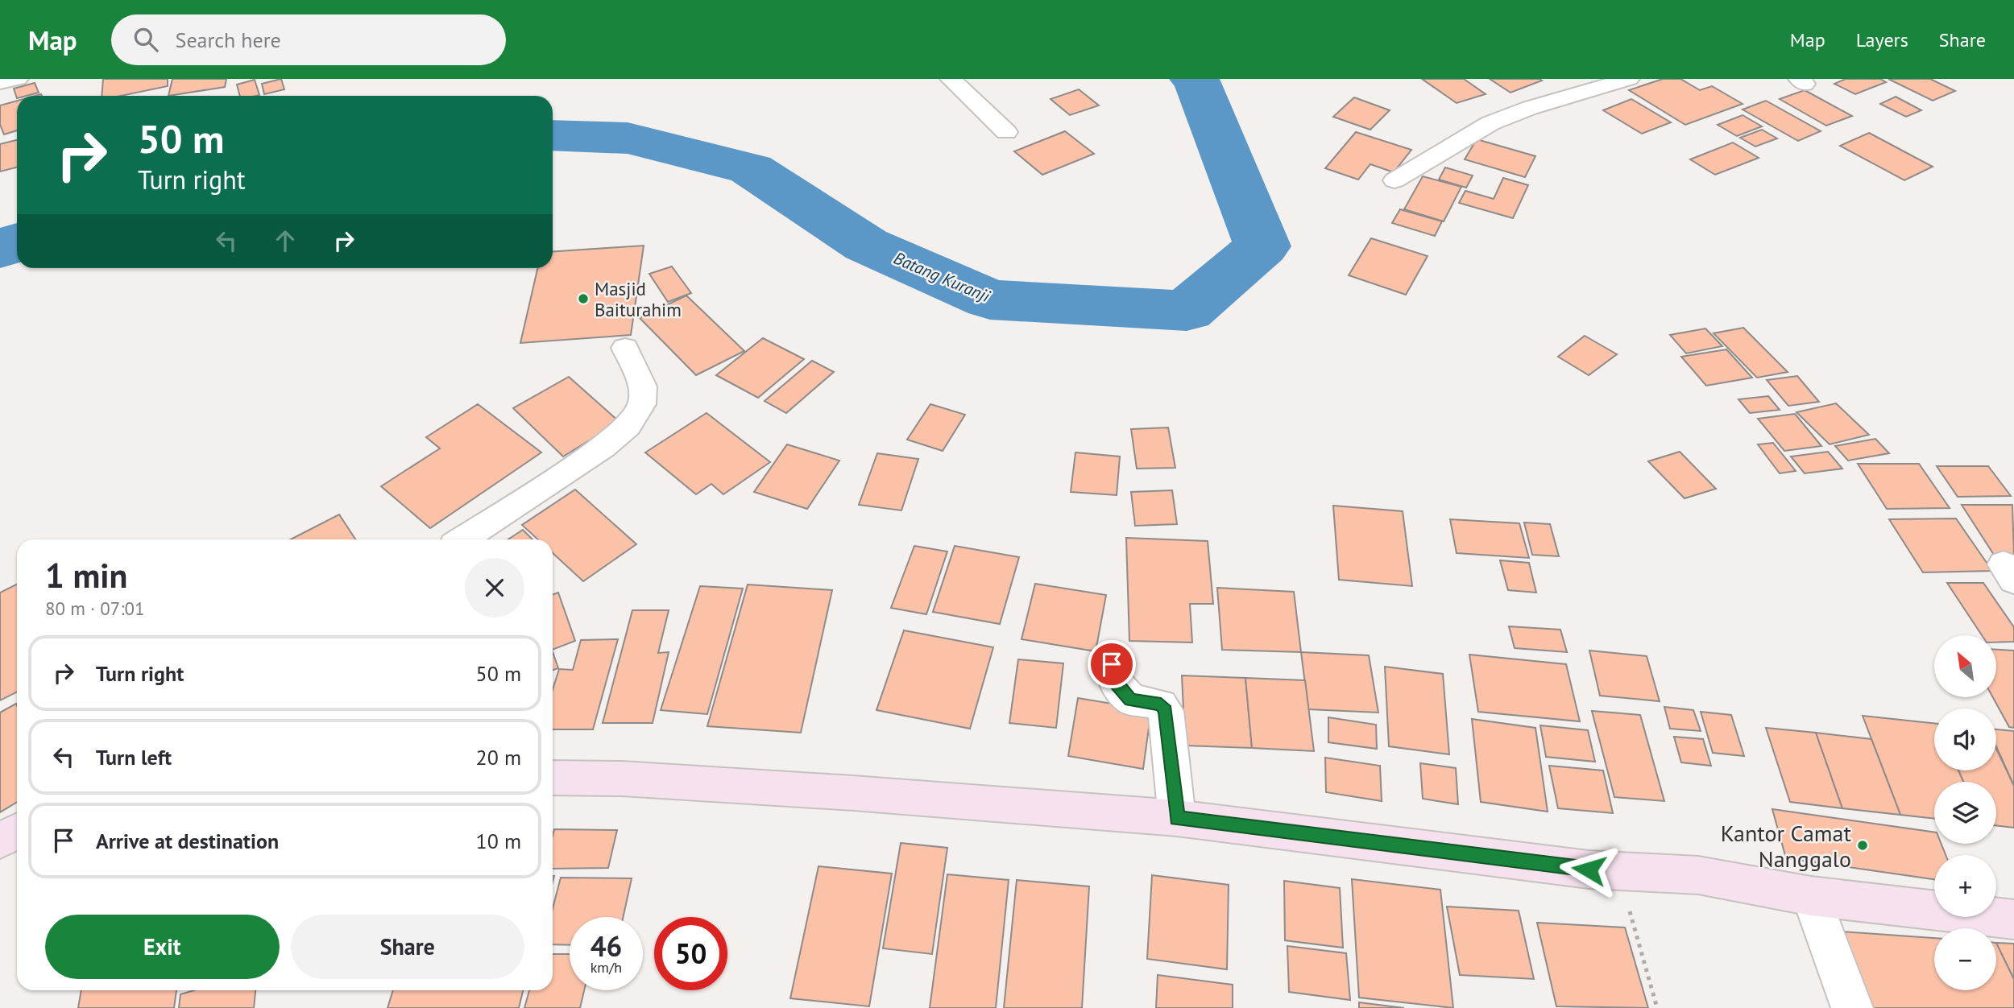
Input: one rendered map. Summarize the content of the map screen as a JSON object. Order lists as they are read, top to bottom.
{
  "water": ["Batang Kuranji"],
  "places": ["Masjid Baiturahim", "Kantor Camat Nanggalo"],
  "north": "top left",
  "page": {
    "header": "Map",
    "search": "Search here",
    "nav": ["Map", "Layers", "Share"],
    "turn": ["50 m", "Turn right"],
    "heading": ["1 min", "80 m · 07:01"],
    "map_buttons": ["+", "−"],
    "list": [
      {
        "name": "Turn right",
        "value": "50 m"
      },
      {
        "name": "Turn left",
        "value": "20 m"
      },
      {
        "name": "Arrive at destination",
        "value": "10 m"
      }
    ],
    "buttons": ["Exit", "Share"],
    "speed": "46 km/h",
    "limit": "50"
  }
}
